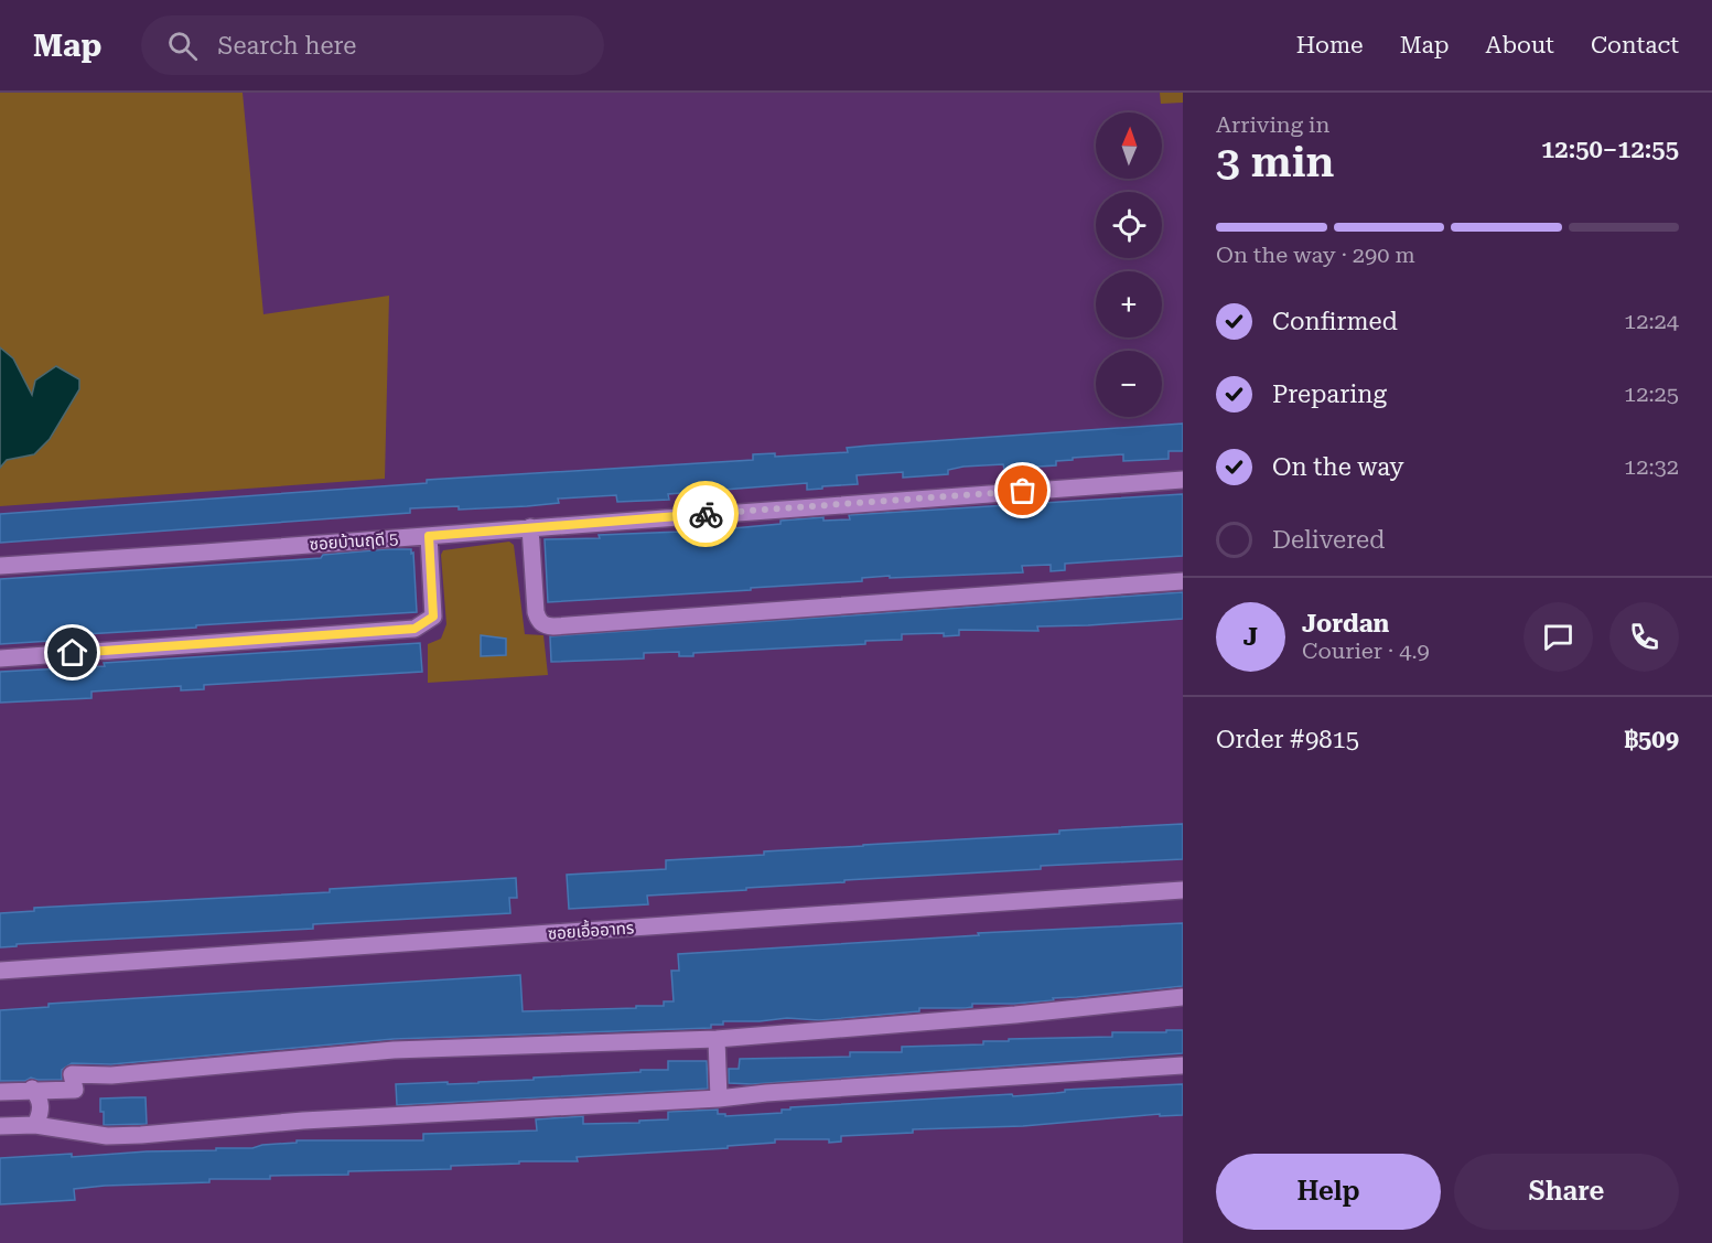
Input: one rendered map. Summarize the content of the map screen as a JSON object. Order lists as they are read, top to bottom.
{
  "streets": {
    "street": ["ซอยบ้านฤดี 5", "ซอยเอื้ออาทร"]
  },
  "north": "top",
  "page": {
    "header": "Map",
    "search": "Search here",
    "nav": [
      "Home",
      "Map",
      "About",
      "Contact"
    ],
    "heading": ["3 min", "Arriving in", "12:50–12:55"],
    "panel": [
      "Jordan",
      "Courier · 4.9",
      "Order #9815",
      "฿509"
    ],
    "map_buttons": ["+", "−"],
    "bar": "On the way · 290 m",
    "list": [
      ["Confirmed", "12:24"],
      ["Preparing", "12:25"],
      ["On the way", "12:32"],
      "Delivered"
    ],
    "round": "J",
    "buttons": ["Help", "Share"]
  }
}
